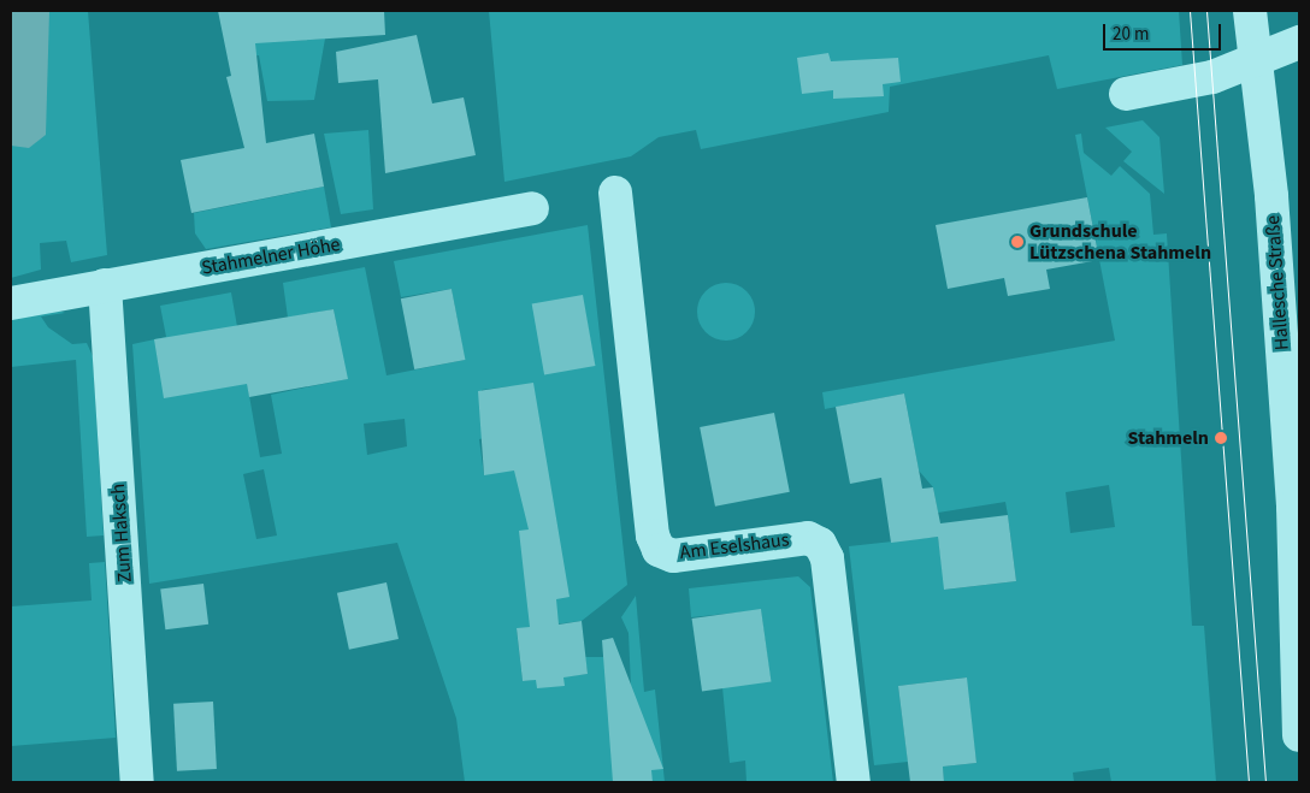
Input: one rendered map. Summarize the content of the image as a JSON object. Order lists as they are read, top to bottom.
{
  "streets": {
    "street": [
      "Stahmelner Höhe",
      "Hallesche Straße",
      "Zum Haksch",
      "Am Eselshaus"
    ]
  },
  "crossings": [
    ["Stahmelner Höhe", "Zum Haksch"]
  ],
  "places": ["Grundschule Lützschena Stahmeln", "Stahmeln"],
  "scale_bar": "20 m"
}
